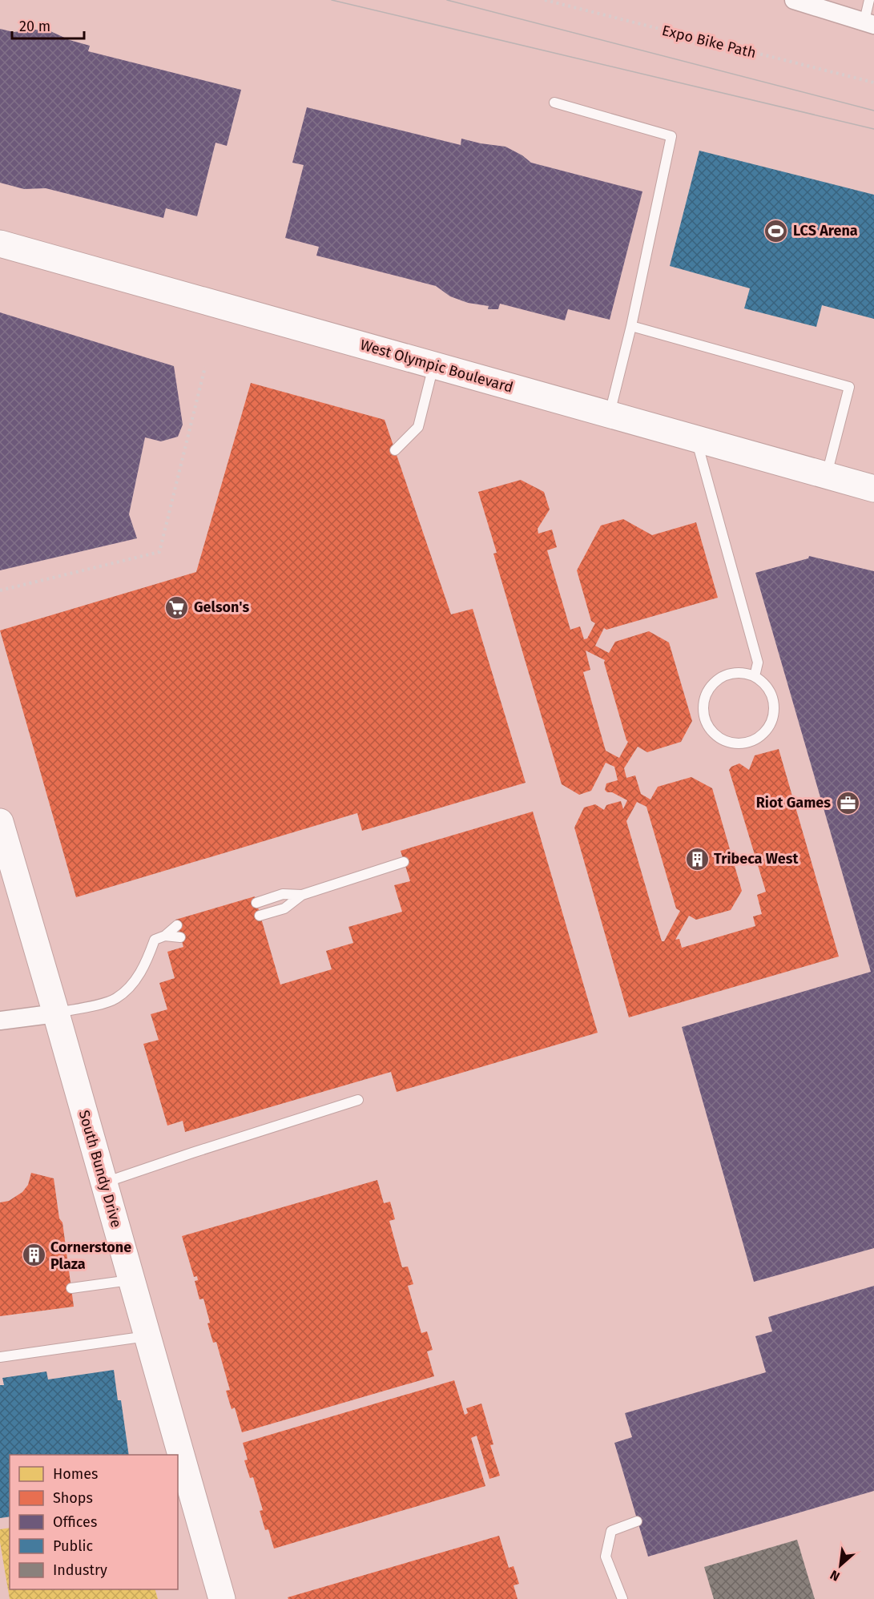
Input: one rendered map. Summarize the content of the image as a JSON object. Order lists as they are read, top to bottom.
{
  "streets": {
    "main road": ["West Olympic Boulevard", "South Bundy Drive"],
    "path": ["Expo Bike Path"]
  },
  "places": {
    "sports": ["LCS Arena"],
    "supermarket": ["Gelson's"],
    "office": ["Riot Games"],
    "building": ["Tribeca West", "Cornerstone Plaza"]
  },
  "legend": [
    "Homes",
    "Shops",
    "Offices",
    "Public",
    "Industry"
  ],
  "scale_bar": "20 m",
  "north": "bottom left"
}
